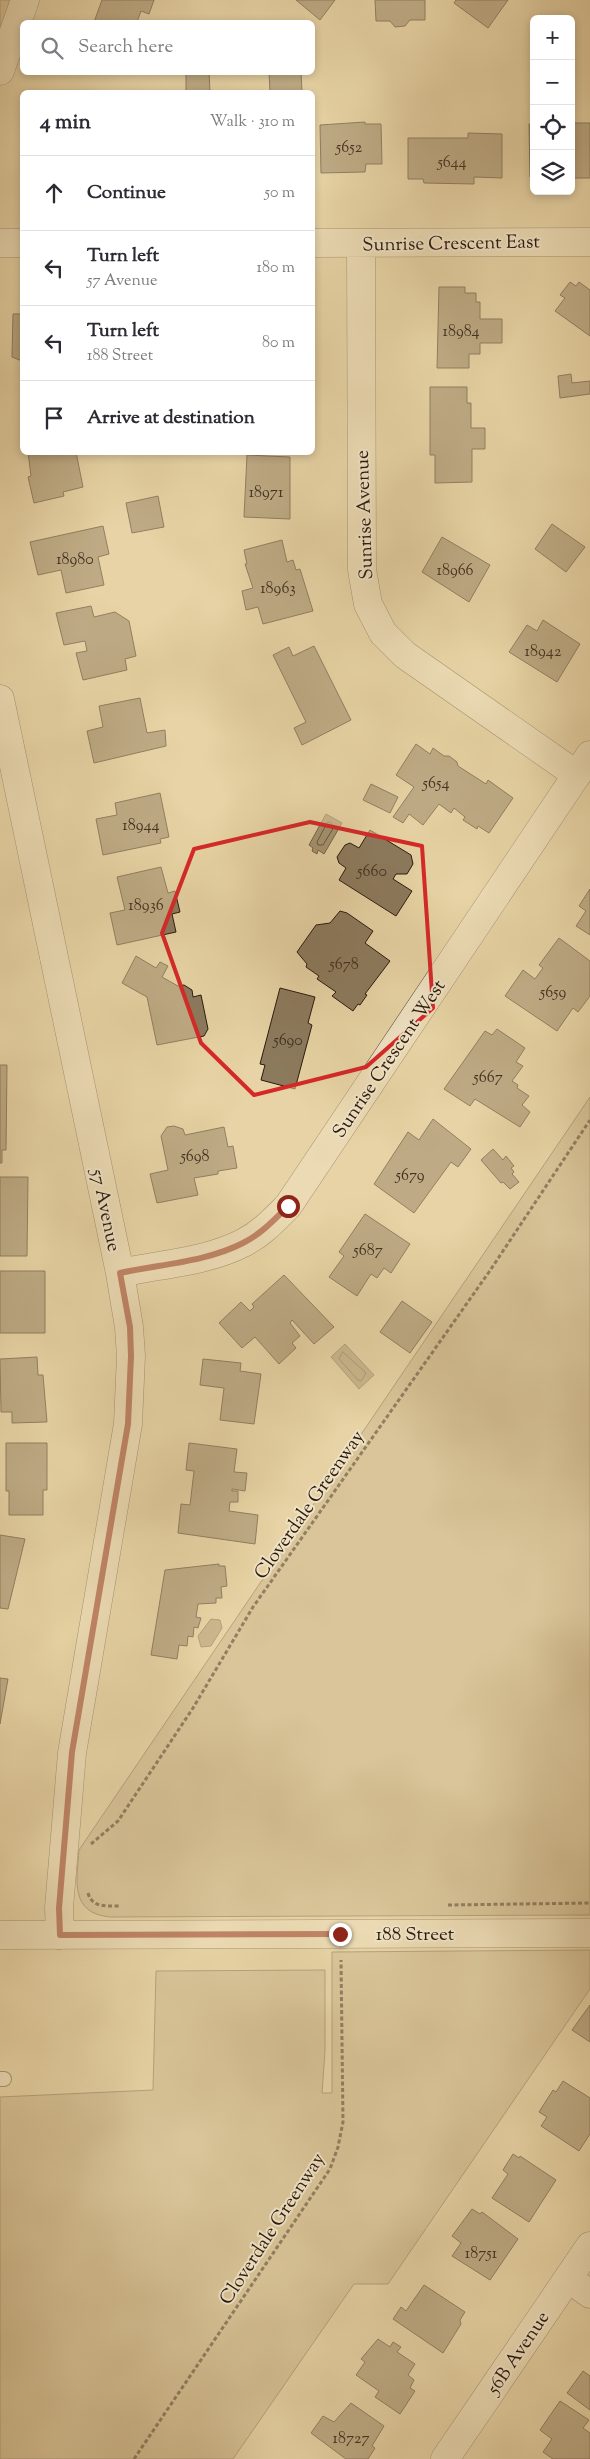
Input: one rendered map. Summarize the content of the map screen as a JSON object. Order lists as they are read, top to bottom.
{
  "streets": {
    "street": [
      "Sunrise Crescent East",
      "Sunrise Avenue",
      "Sunrise Crescent West",
      "57 Avenue",
      "188 Street",
      "56B Avenue"
    ],
    "path": ["Cloverdale Greenway"]
  },
  "crossings": [
    ["Sunrise Crescent East", "Sunrise Avenue"],
    ["Sunrise Avenue", "Sunrise Crescent West"],
    ["Sunrise Crescent West", "57 Avenue"],
    ["57 Avenue", "188 Street"]
  ],
  "house_numbers": [
    "5652",
    "5644",
    "18984",
    "18971",
    "18980",
    "18966",
    "18963",
    "18942",
    "5654",
    "18944",
    "5660",
    "18936",
    "5678",
    "5659",
    "5690",
    "5667",
    "5698",
    "5679",
    "5687",
    "18751",
    "18727"
  ],
  "page": {
    "map_buttons": ["+", "−"],
    "search": "Search here",
    "heading": ["4 min", "Walk · 310 m"],
    "list": [
      ["Continue", "50 m"],
      ["Turn left", "57 Avenue", "180 m"],
      ["Turn left", "188 Street", "80 m"],
      "Arrive at destination"
    ]
  }
}
